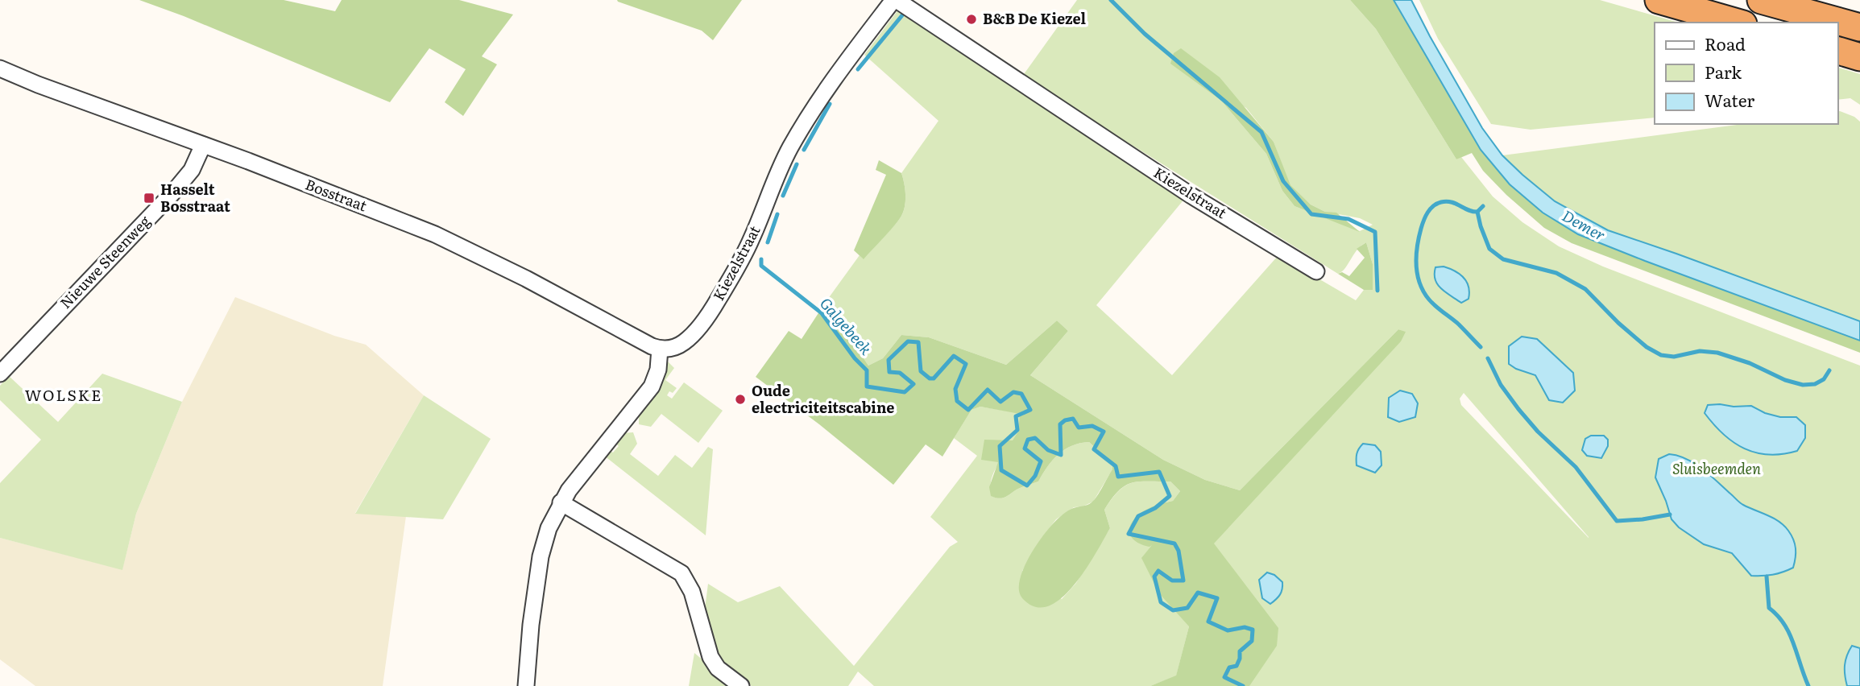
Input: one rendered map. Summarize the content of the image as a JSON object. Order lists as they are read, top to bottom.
{
  "streets": {
    "street": ["Kiezelstraat", "Bosstraat", "Nieuwe Steenweg"]
  },
  "crossings": [
    ["Kiezelstraat", "Bosstraat"],
    ["Bosstraat", "Nieuwe Steenweg"]
  ],
  "districts": ["WOLSKE"],
  "water": ["Demer", "Galgebeek"],
  "parks": ["Sluisbeemden"],
  "places": {
    "other": ["B&B De Kiezel", "Oude electriciteitscabine"],
    "transit": ["Hasselt Bosstraat"]
  },
  "legend": ["Road", "Park", "Water"]
}
